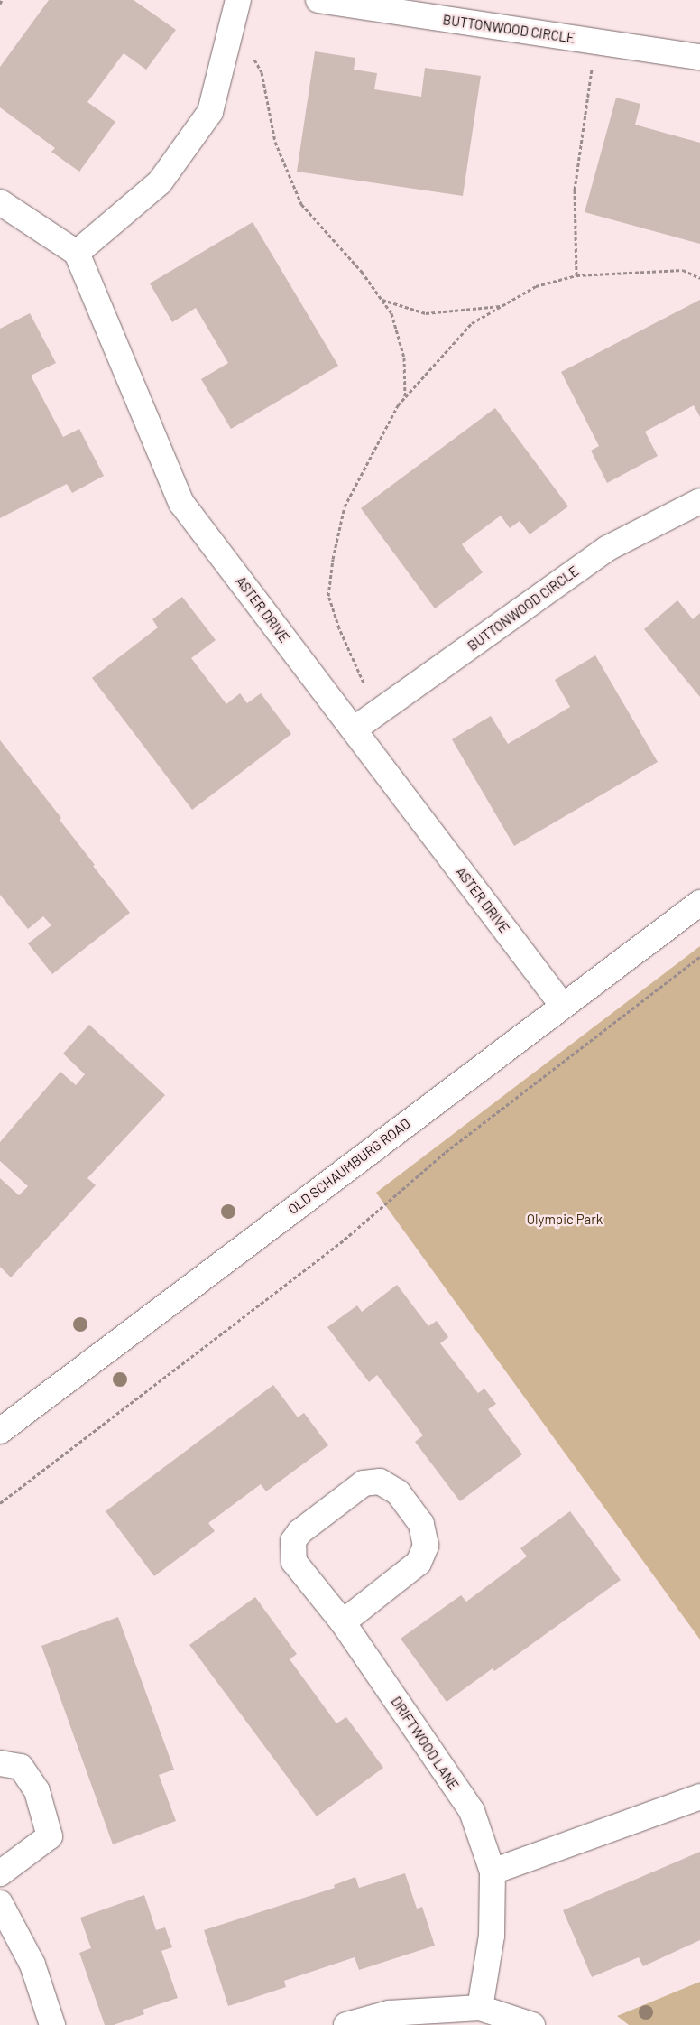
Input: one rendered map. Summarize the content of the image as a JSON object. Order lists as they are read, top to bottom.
{
  "streets": {
    "street": [
      "BUTTONWOOD CIRCLE",
      "ASTER DRIVE",
      "OLD SCHAUMBURG ROAD",
      "DRIFTWOOD LANE"
    ]
  },
  "crossings": [
    ["BUTTONWOOD CIRCLE", "ASTER DRIVE"],
    ["ASTER DRIVE", "OLD SCHAUMBURG ROAD"]
  ],
  "parks": ["Olympic Park"]
}
